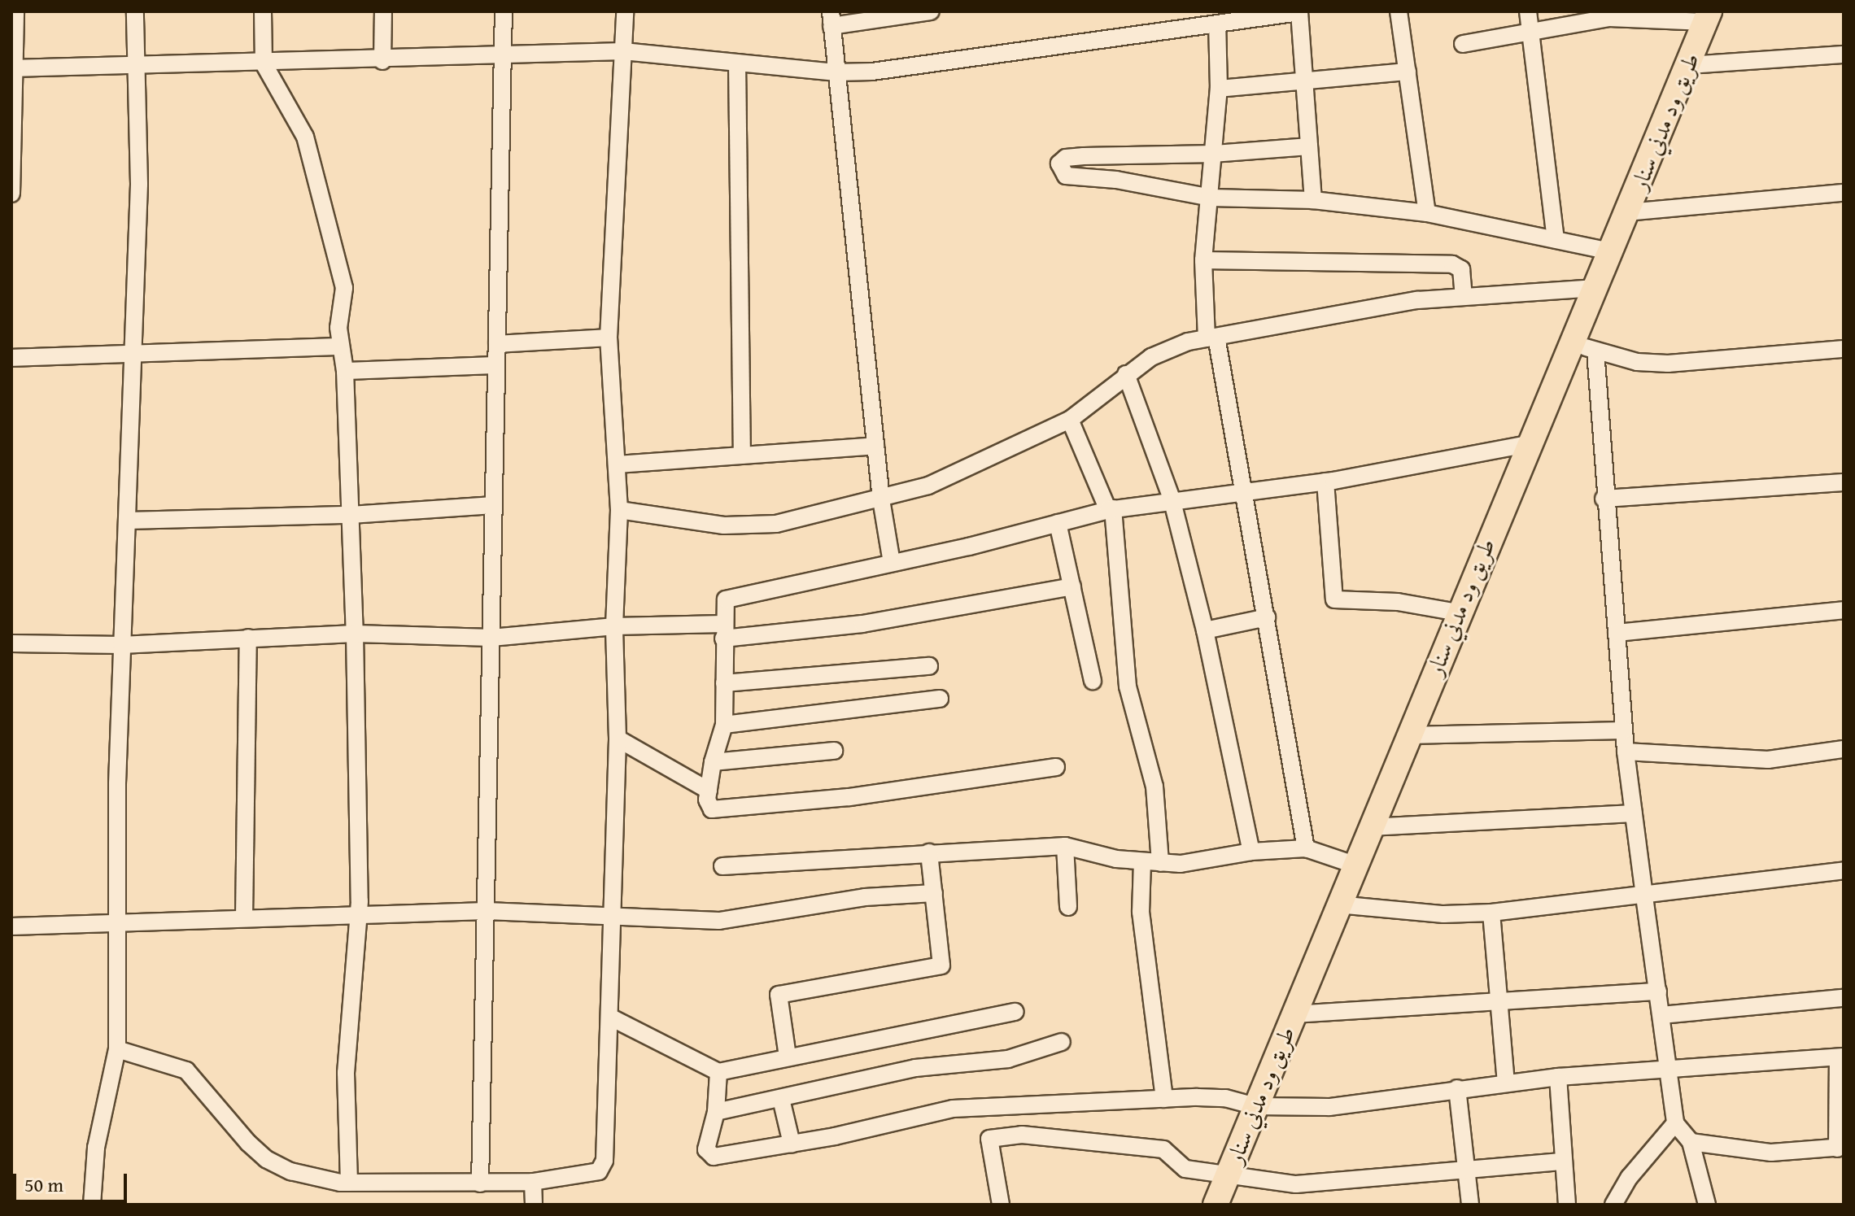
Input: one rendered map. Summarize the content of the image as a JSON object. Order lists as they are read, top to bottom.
{
  "streets": {
    "highway": ["طريق ود مدني سنار"]
  },
  "scale_bar": "50 m"
}
